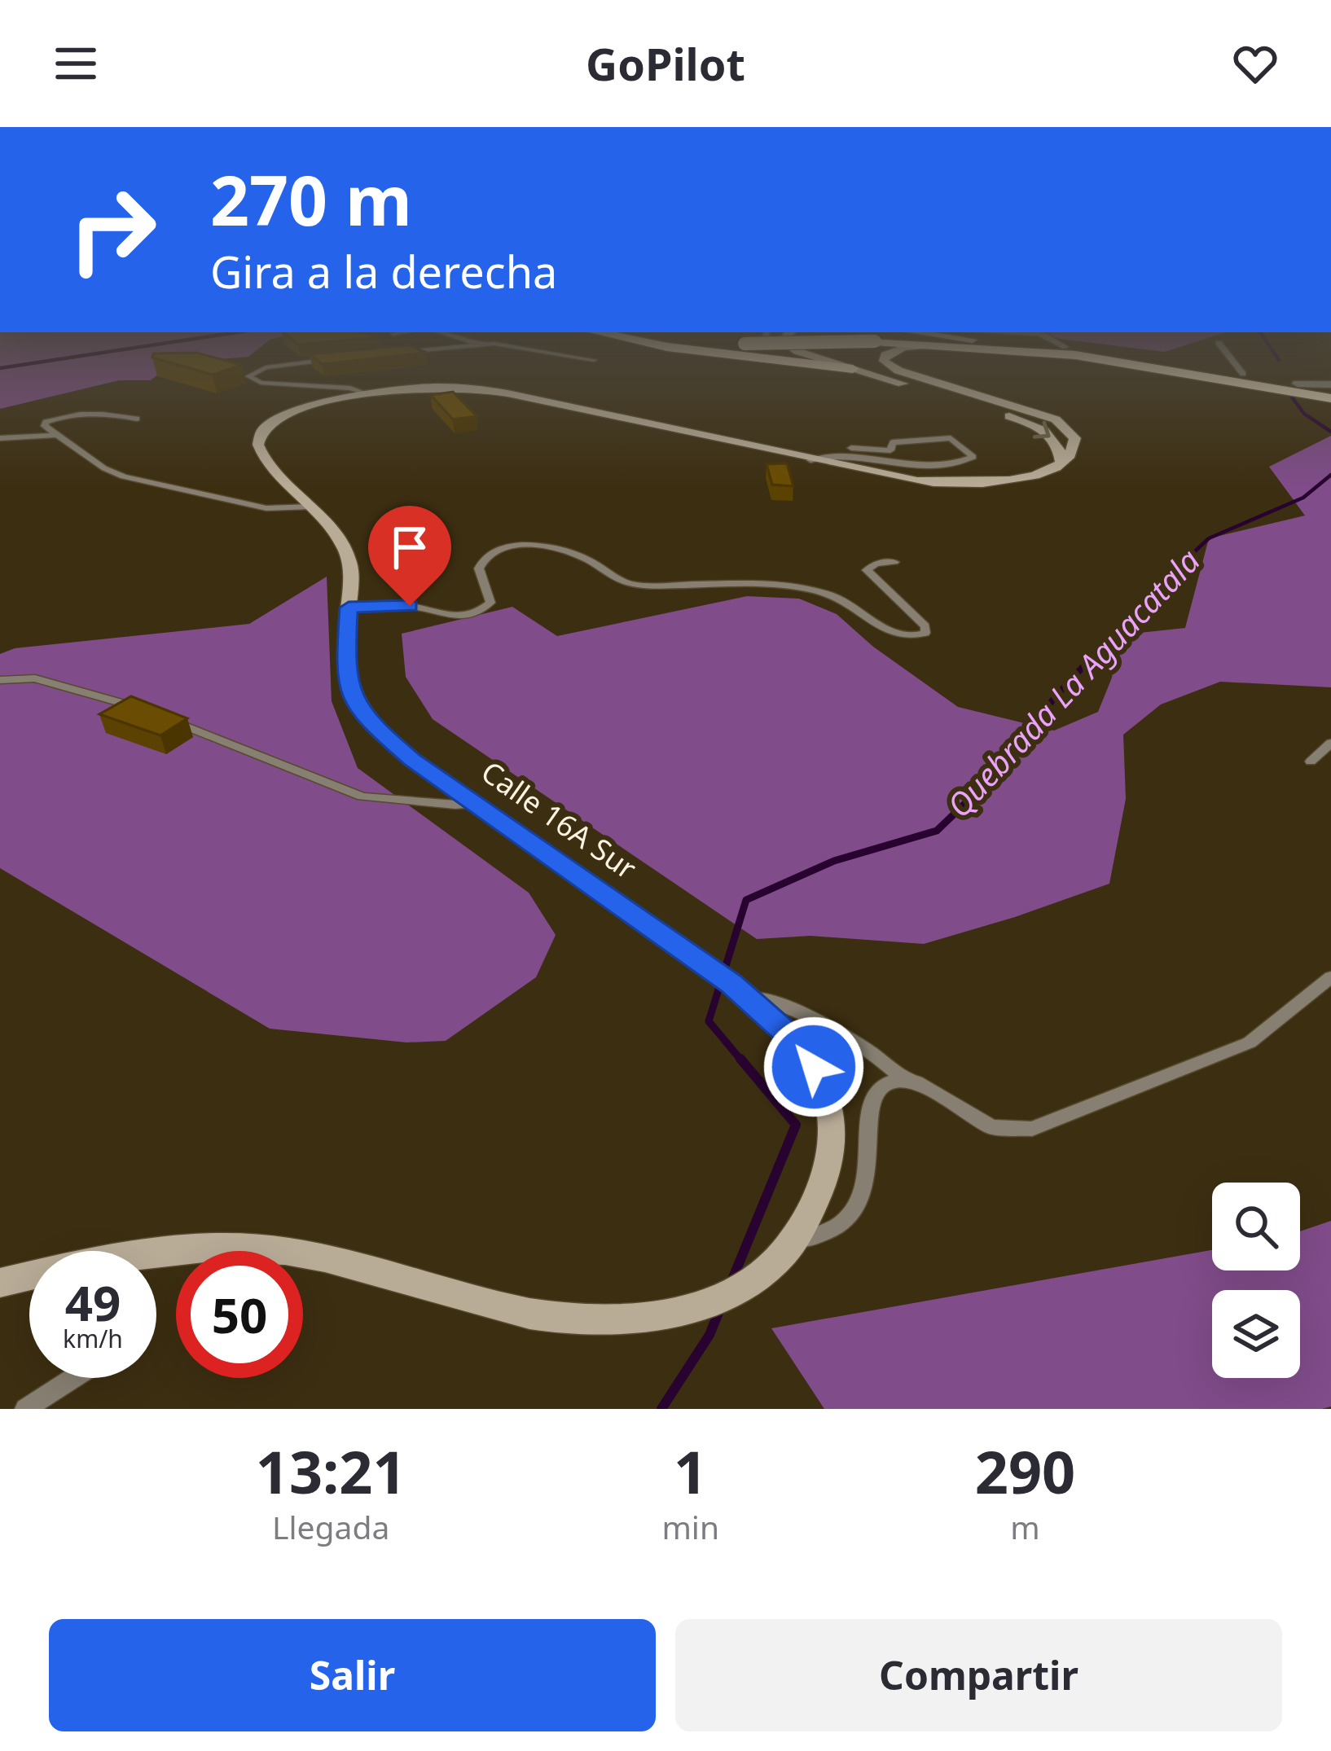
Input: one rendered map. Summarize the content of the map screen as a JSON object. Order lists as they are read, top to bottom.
{
  "streets": {
    "main road": ["Calle 16A Sur"]
  },
  "water": ["Quebrada La Aguacatala"],
  "page": {
    "header": "GoPilot",
    "turn": ["270 m", "Gira a la derecha"],
    "speed": "49 km/h",
    "limit": "50",
    "eta": [
      "13:21",
      "Llegada",
      "1",
      "min",
      "290",
      "m"
    ],
    "buttons": ["Salir", "Compartir"]
  }
}
